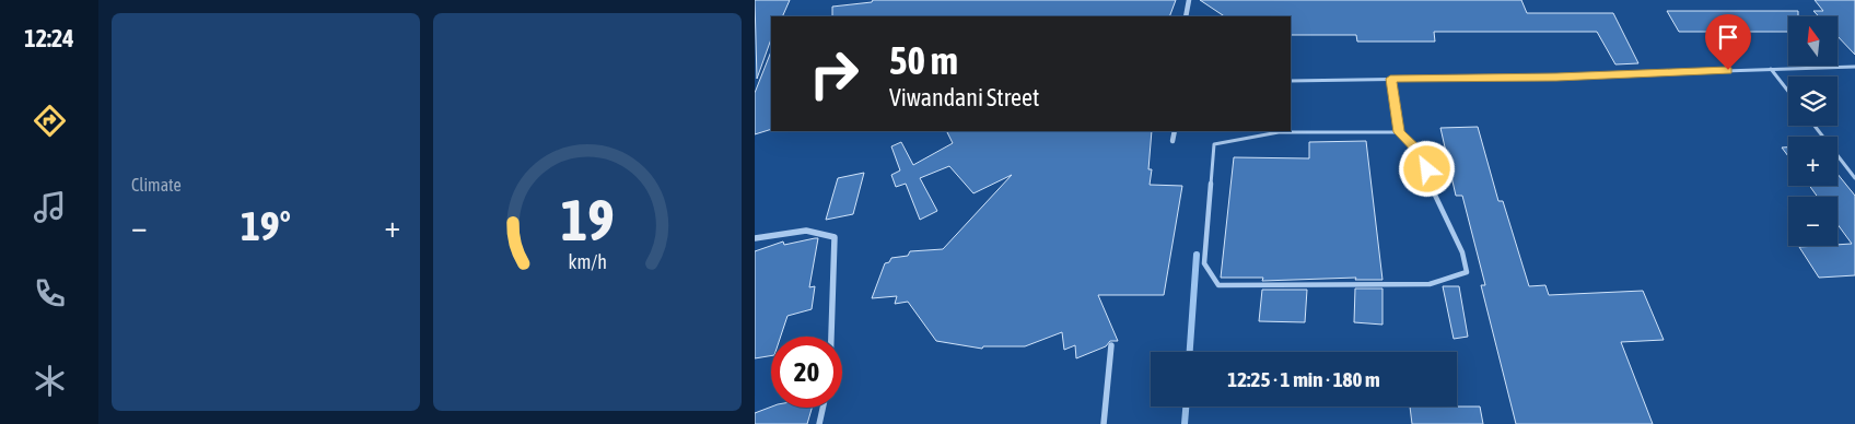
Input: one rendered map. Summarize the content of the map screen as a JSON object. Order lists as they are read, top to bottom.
{
  "north": "top",
  "page": {
    "tabs": "12:24",
    "tile": "Climate",
    "map_buttons": ["+", "−"],
    "turn": ["50 m", "Viwandani Street"],
    "heat": ["−", "19°", "+"],
    "limit": "20",
    "trip": "12:25 · 1 min · 180 m",
    "gauge": ["19", "km/h"]
  }
}
